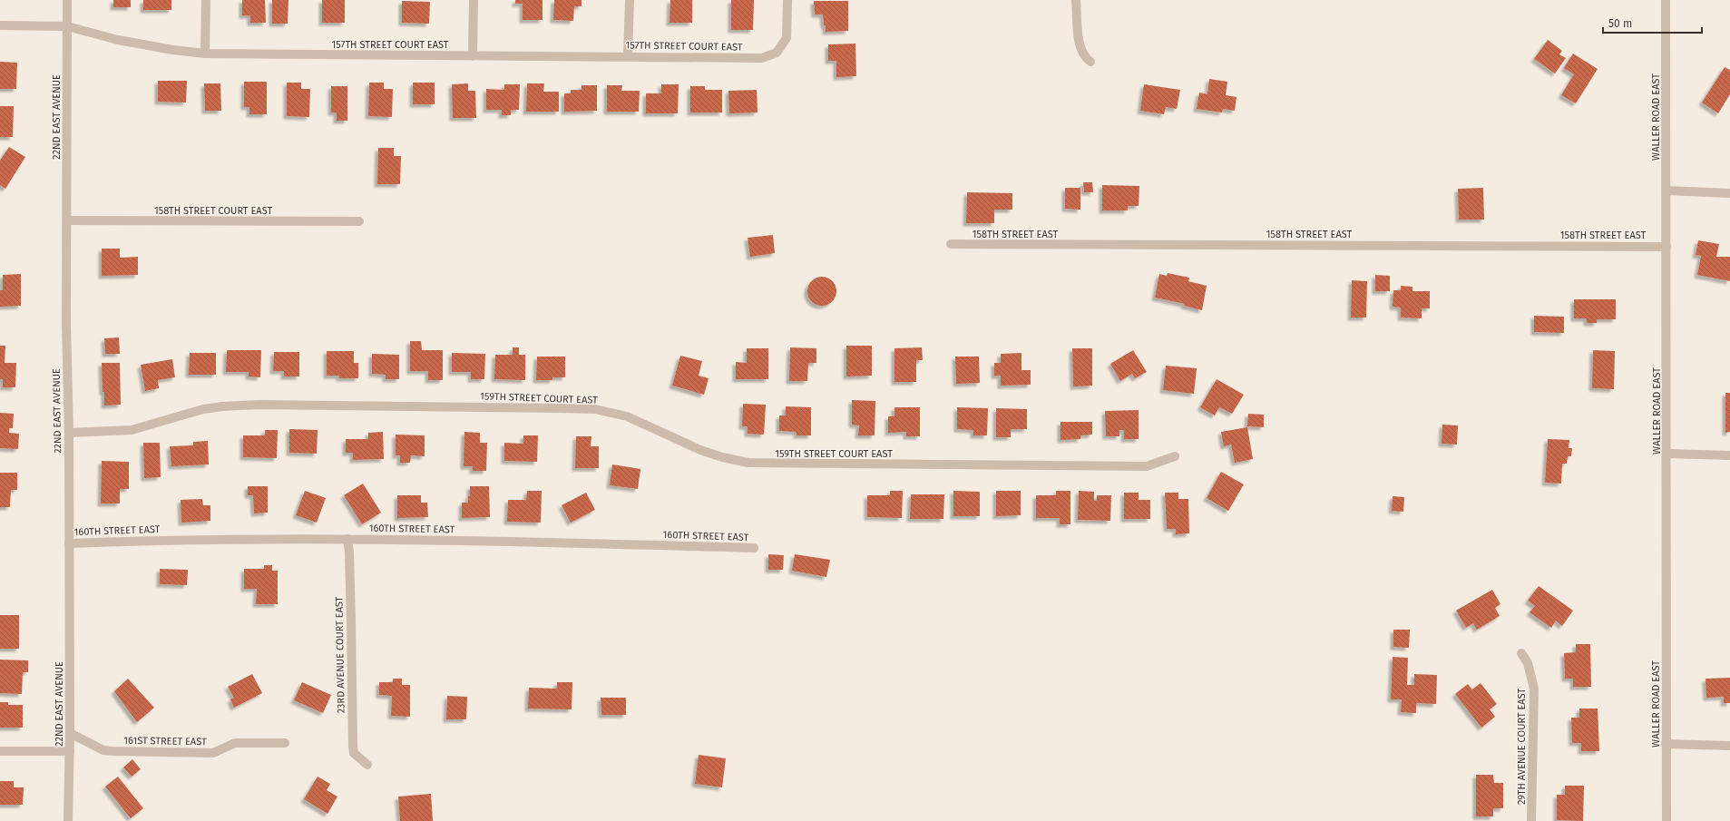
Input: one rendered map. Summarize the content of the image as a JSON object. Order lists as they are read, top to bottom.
{
  "streets": {
    "street": [
      "157TH STREET COURT EAST",
      "22ND EAST AVENUE",
      "WALLER ROAD EAST",
      "158TH STREET COURT EAST",
      "158TH STREET EAST",
      "159TH STREET COURT EAST",
      "160TH STREET EAST",
      "23RD AVENUE COURT EAST",
      "161ST STREET EAST",
      "29TH AVENUE COURT EAST"
    ]
  },
  "crossings": [
    ["157TH STREET COURT EAST", "22ND EAST AVENUE"],
    ["22ND EAST AVENUE", "158TH STREET COURT EAST"],
    ["22ND EAST AVENUE", "159TH STREET COURT EAST"],
    ["22ND EAST AVENUE", "160TH STREET EAST"],
    ["22ND EAST AVENUE", "161ST STREET EAST"],
    ["WALLER ROAD EAST", "158TH STREET EAST"],
    ["160TH STREET EAST", "23RD AVENUE COURT EAST"]
  ],
  "scale_bar": "50 m"
}
